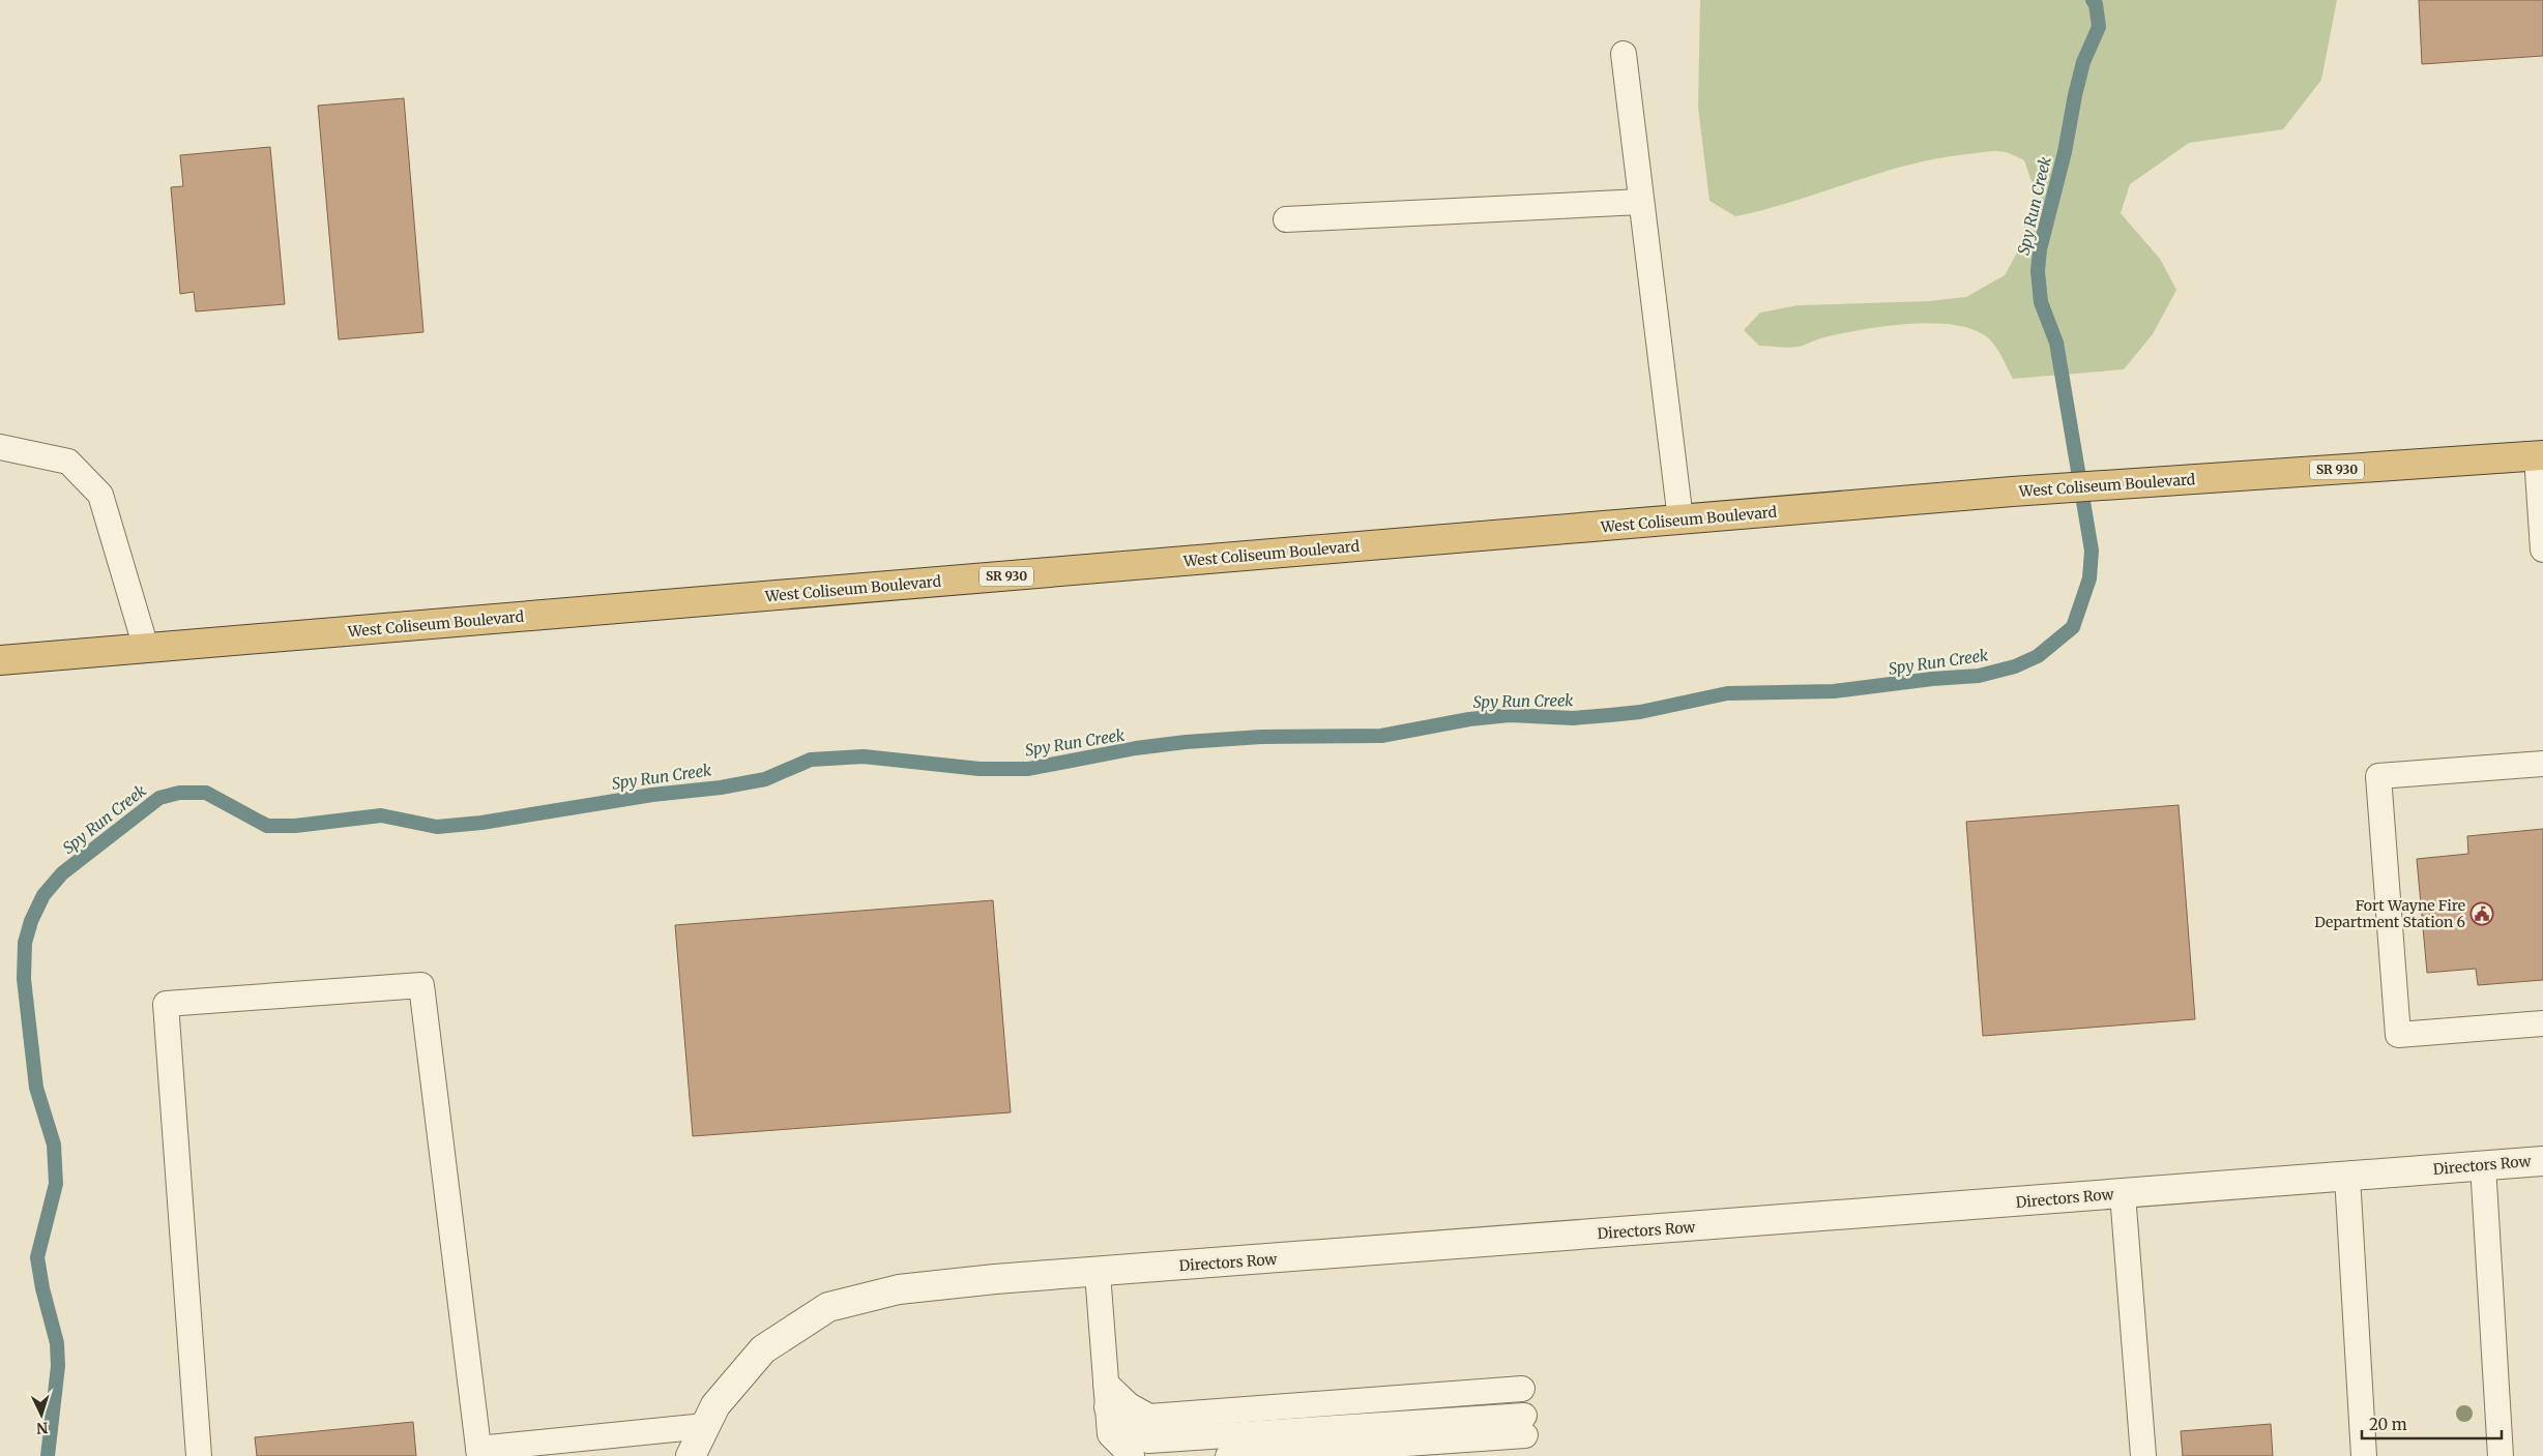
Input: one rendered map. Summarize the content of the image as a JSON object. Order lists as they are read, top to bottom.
{
  "streets": {
    "highway": ["SR 930", "West Coliseum Boulevard"],
    "street": ["Directors Row"]
  },
  "water": ["Spy Run Creek"],
  "places": {
    "public building": ["Fort Wayne Fire Department Station 6"]
  },
  "scale_bar": "20 m",
  "north": "bottom"
}
